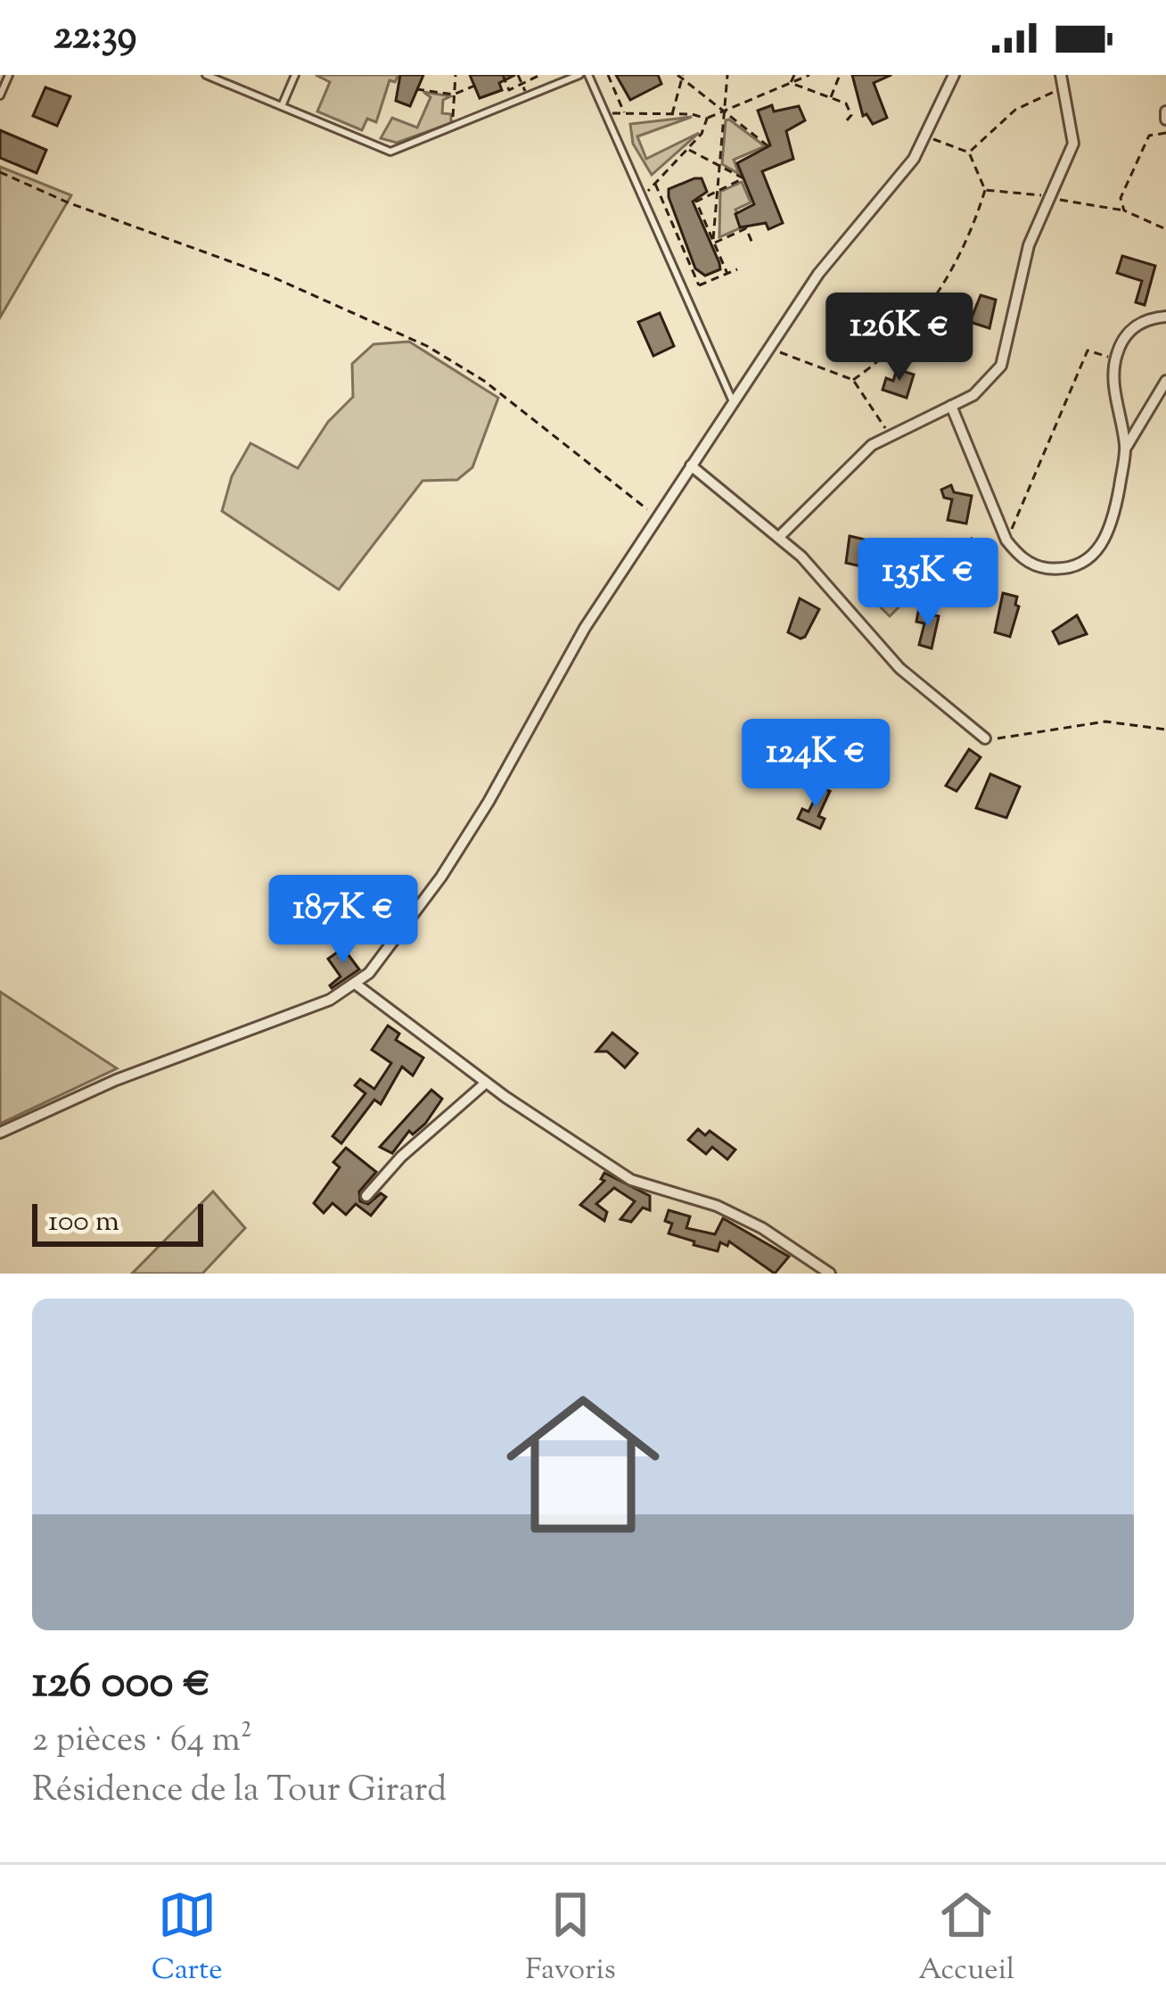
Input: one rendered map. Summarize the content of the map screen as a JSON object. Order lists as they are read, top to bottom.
{
  "scale_bar": "100 m",
  "page": {
    "status": "22:39",
    "price": [
      "126K €",
      "135K €",
      "124K €",
      "187K €"
    ],
    "scale": "100 m",
    "list": [
      {
        "name": "126 000 €",
        "note": "2 pièces · 64 m² · Résidence de la Tour Girard"
      }
    ],
    "tabs": ["Carte", "Favoris", "Accueil"]
  }
}
